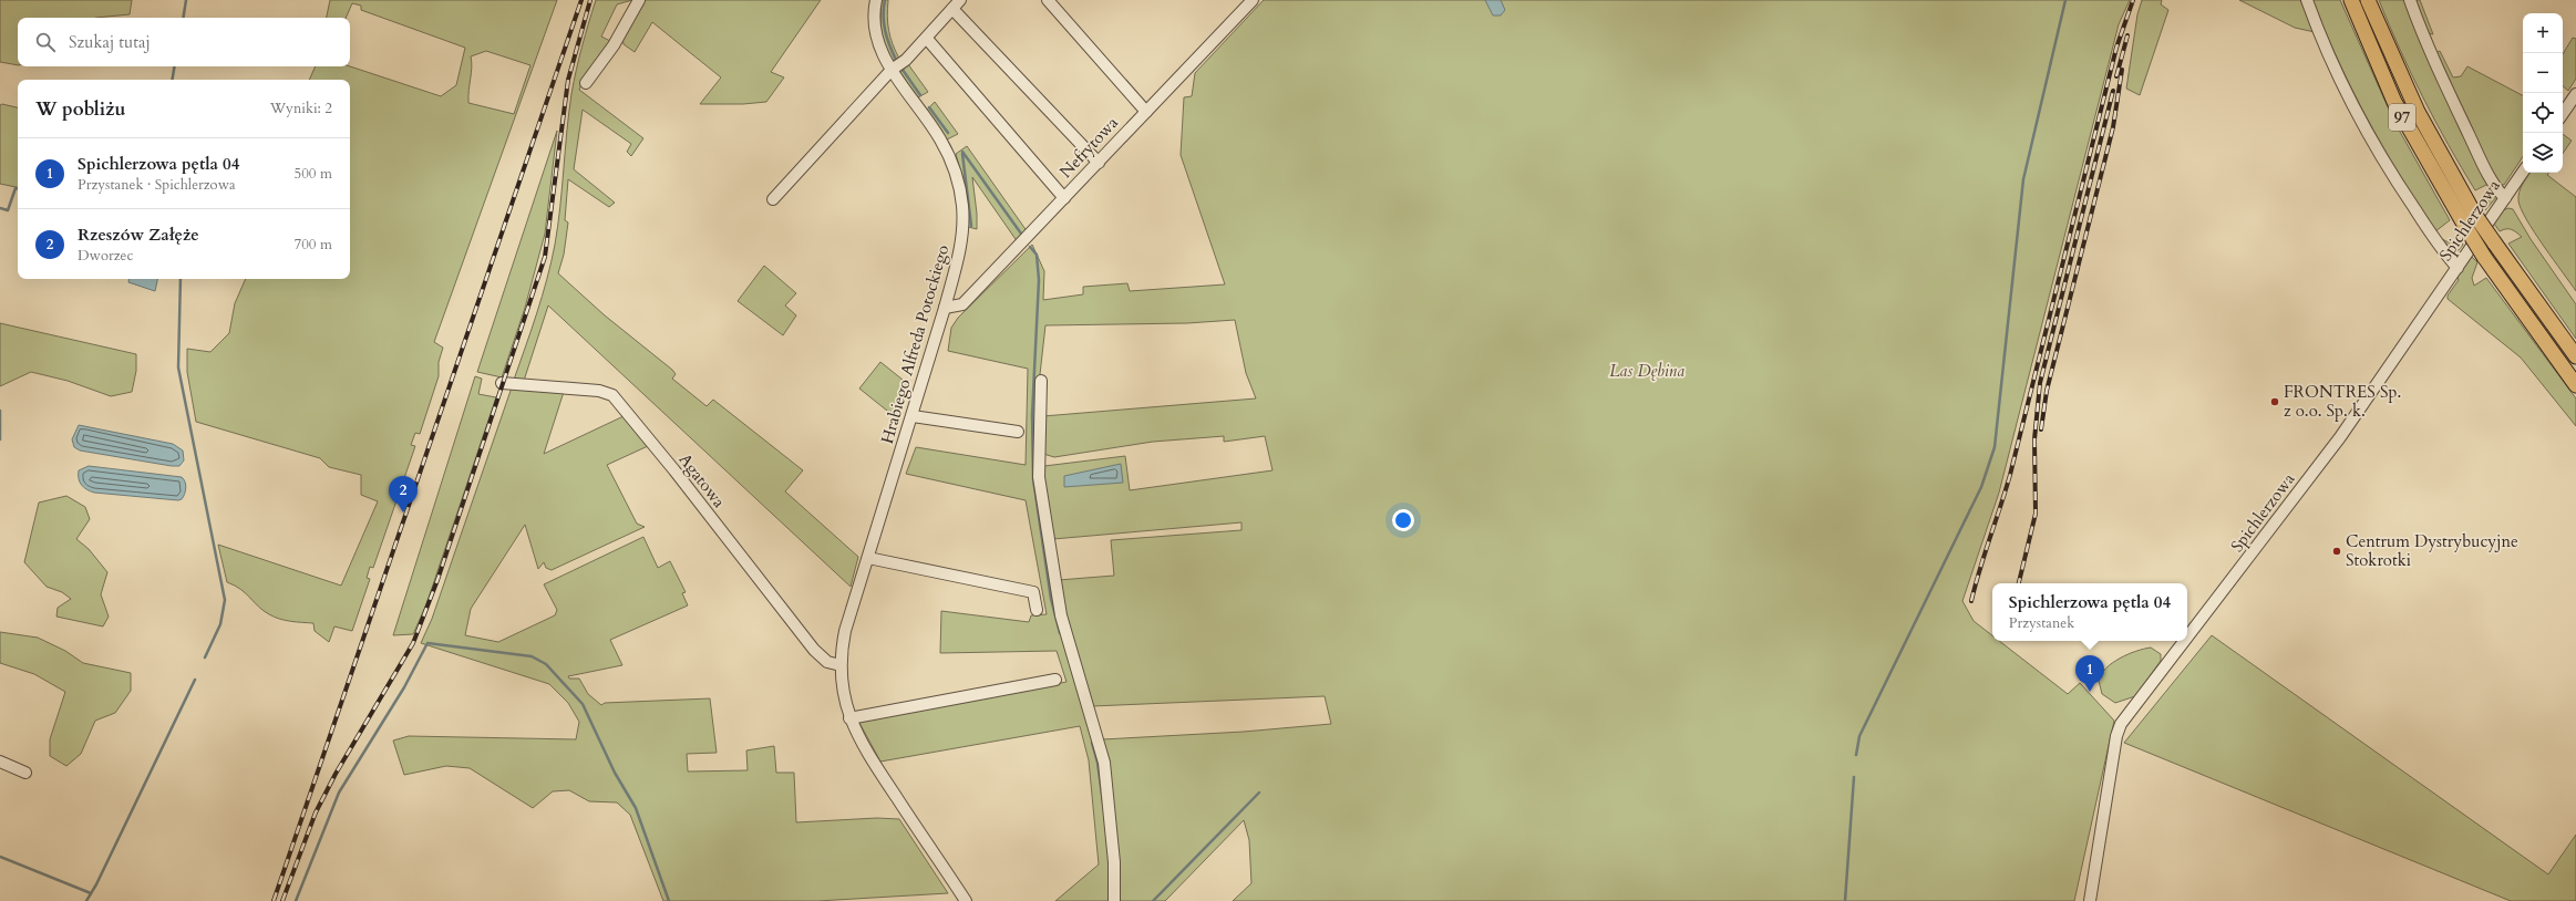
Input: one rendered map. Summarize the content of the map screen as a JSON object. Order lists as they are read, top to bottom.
{
  "streets": {
    "main road": ["97"],
    "street": [
      "Nefrytowa",
      "Spichlerzowa",
      "Hrabiego Alfreda Potockiego",
      "Agatowa"
    ]
  },
  "crossings": [
    ["Nefrytowa", "Hrabiego Alfreda Potockiego"],
    ["Hrabiego Alfreda Potockiego", "Agatowa"]
  ],
  "parks": ["Las Dębina"],
  "places": ["FRONTRES Sp. z o.o. Sp. k.", "Centrum Dystrybucyjne Stokrotki"],
  "page": {
    "map_buttons": ["+", "−"],
    "search": "Szukaj tutaj",
    "heading": ["W pobliżu", "Wyniki: 2"],
    "list": [
      {
        "mark": "1",
        "name": "Spichlerzowa pętla 04",
        "note": "Przystanek · Spichlerzowa",
        "value": "500 m"
      },
      {
        "mark": "2",
        "name": "Rzeszów Załęże",
        "note": "Dworzec",
        "value": "700 m"
      }
    ],
    "pins": ["2", "1"],
    "popup": ["Spichlerzowa pętla 04", "Przystanek"]
  }
}
